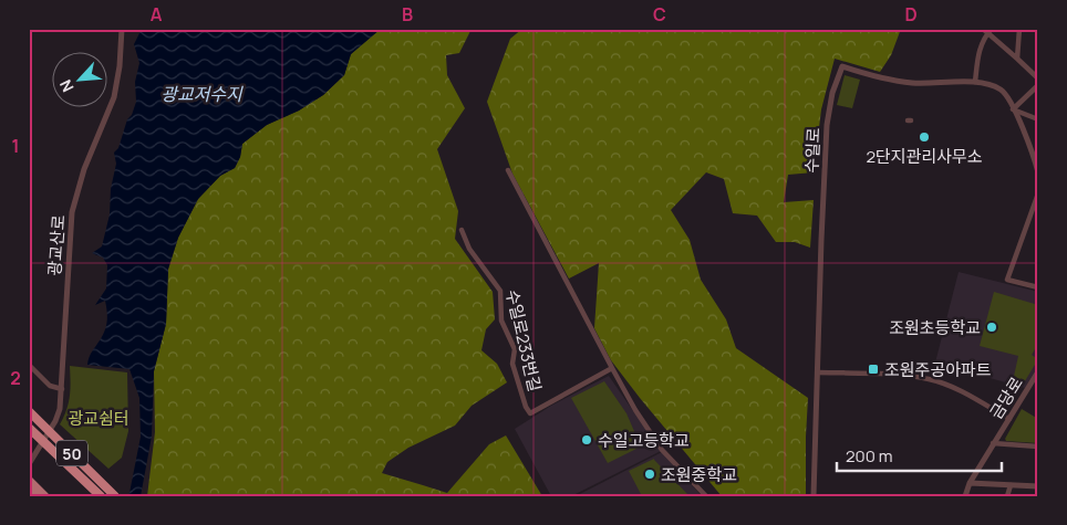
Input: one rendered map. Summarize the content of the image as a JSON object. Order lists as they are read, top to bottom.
{
  "streets": {
    "highway": ["50"],
    "street": [
      "수일로",
      "광교산로",
      "수일로233번길",
      "금당로"
    ]
  },
  "water": ["광교저수지"],
  "parks": ["광교쉼터"],
  "places": {
    "other": [
      "2단지관리사무소",
      "조원초등학교",
      "수일고등학교",
      "조원중학교"
    ],
    "transit": ["조원주공아파트"]
  },
  "scale_bar": "200 m",
  "north": "bottom left",
  "grid": {
    "columns": [
      "A",
      "B",
      "C",
      "D"
    ],
    "rows": ["1", "2"]
  }
}
